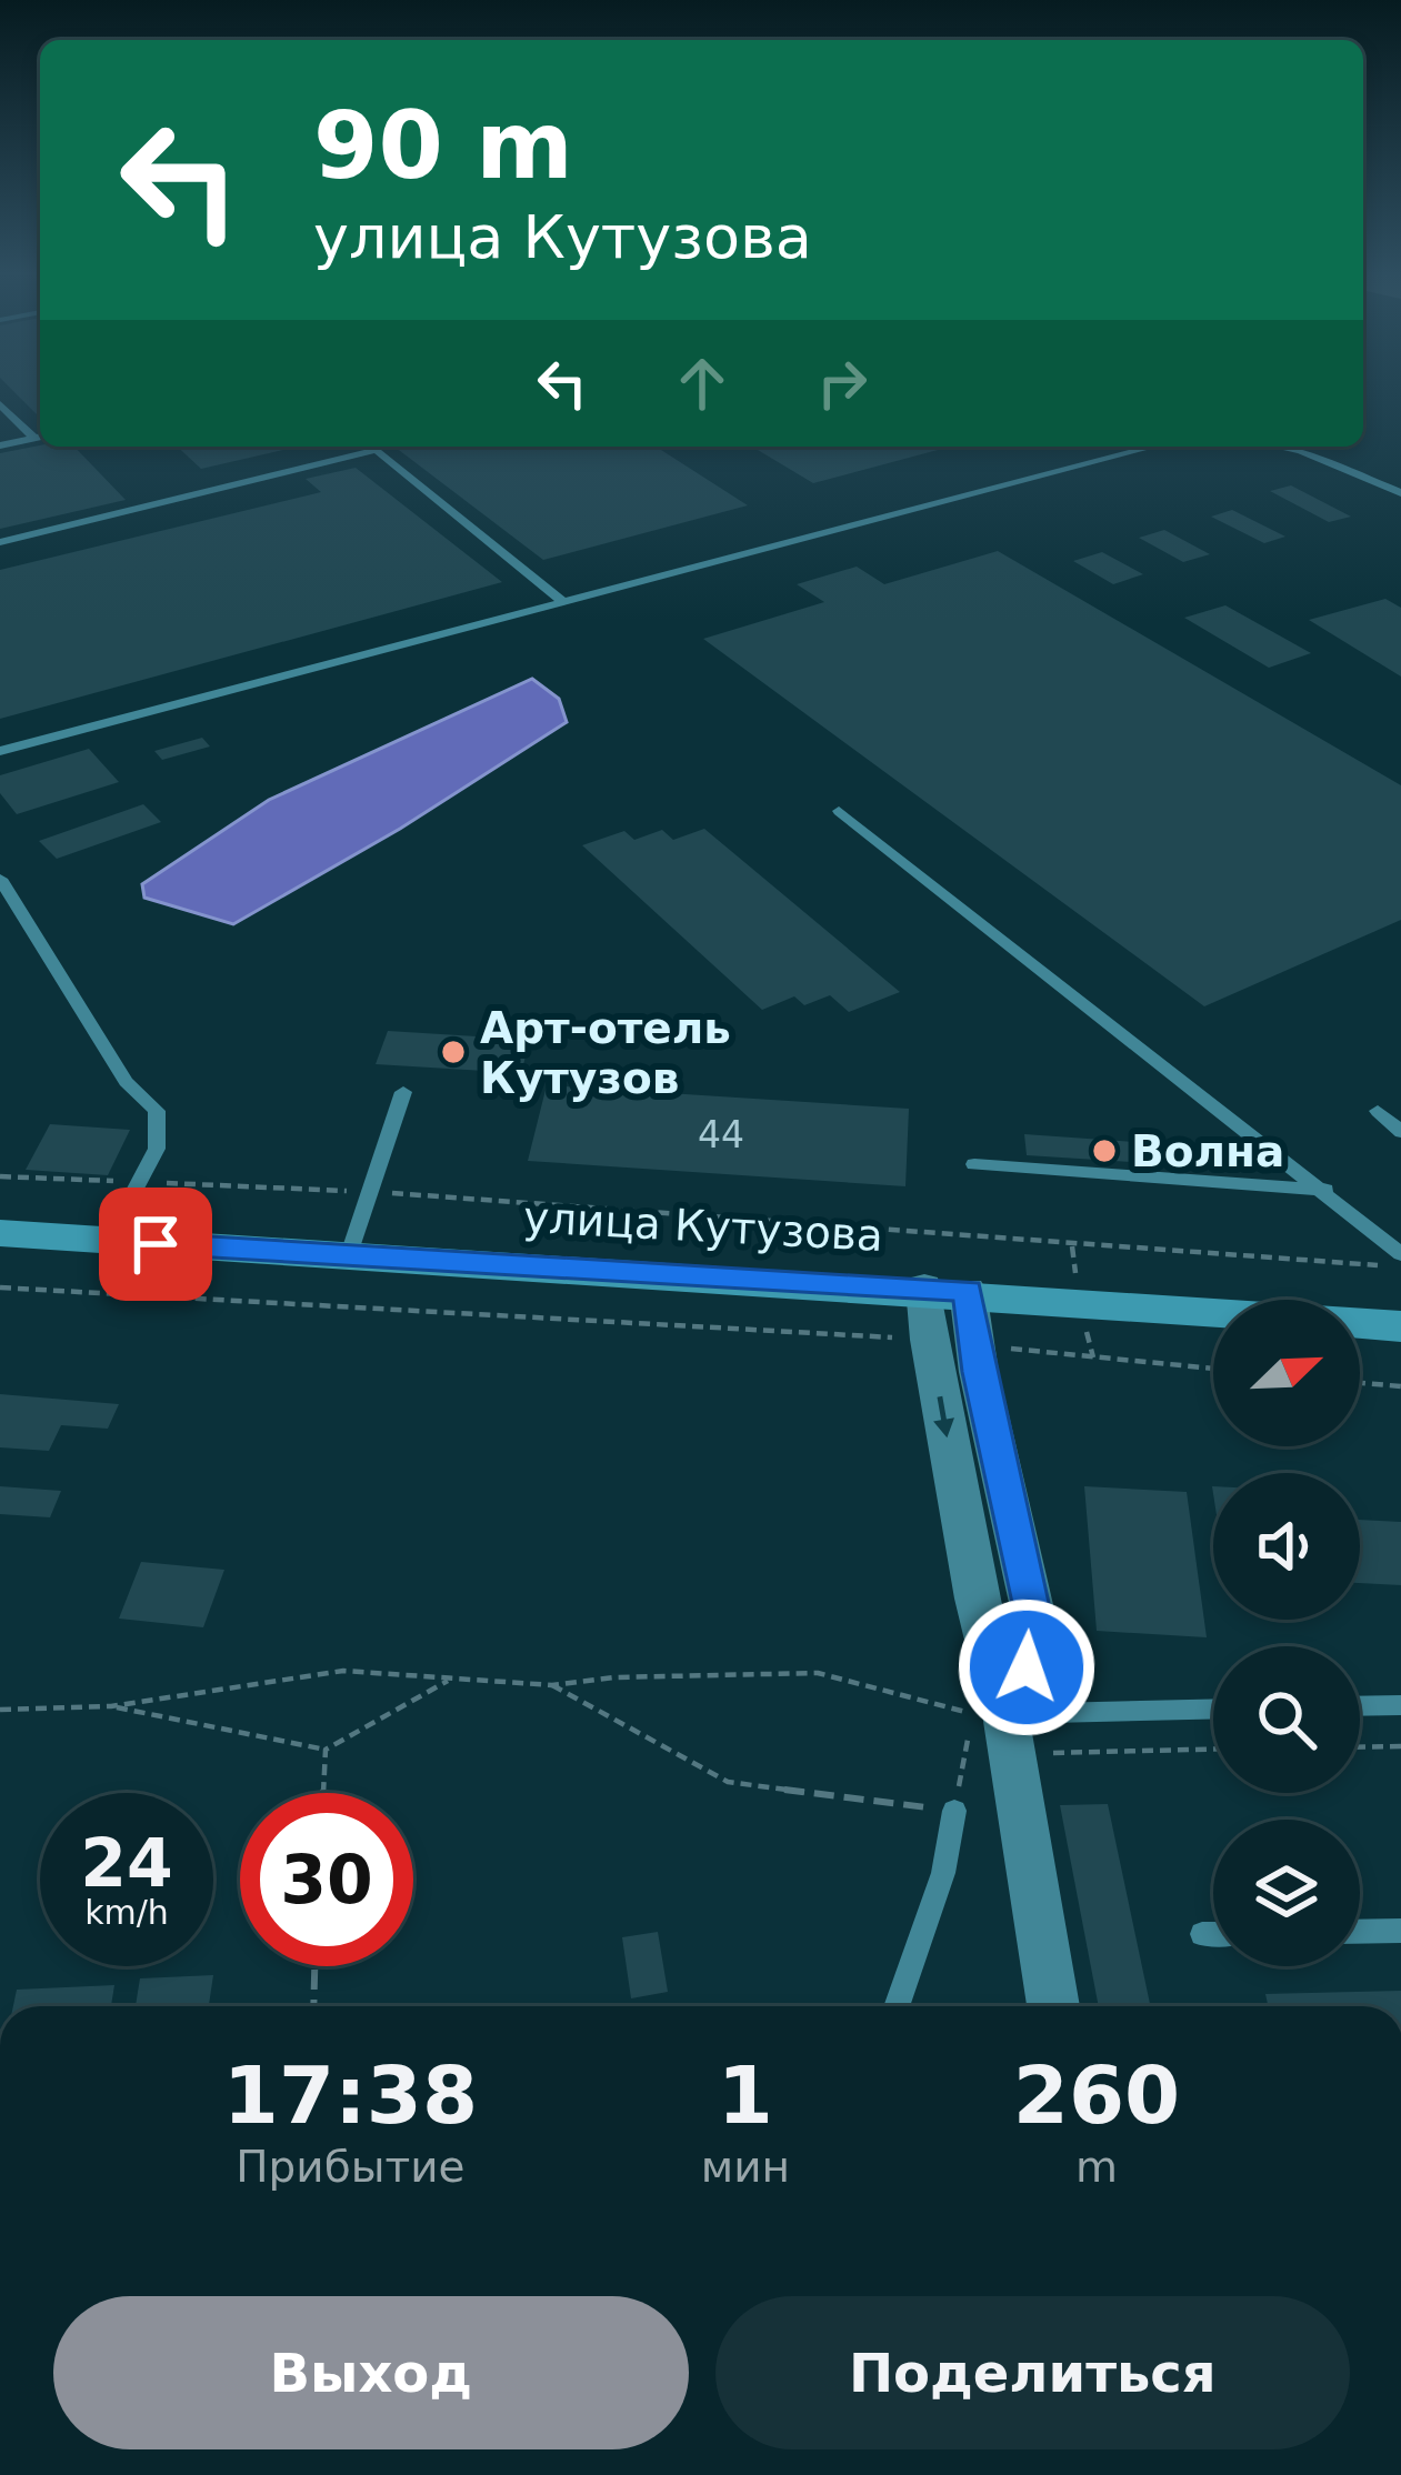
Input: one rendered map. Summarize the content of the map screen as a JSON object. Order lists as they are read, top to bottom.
{
  "streets": {
    "main road": ["улица Кутузова"]
  },
  "places": ["Арт-отель Кутузов", "Волна"],
  "house_numbers": ["44"],
  "north": "top right",
  "page": {
    "turn": ["90 m", "улица Кутузова"],
    "speed": "24 km/h",
    "limit": "30",
    "eta": [
      "17:38",
      "Прибытие",
      "1",
      "мин",
      "260",
      "m"
    ],
    "buttons": ["Выход", "Поделиться"]
  }
}
